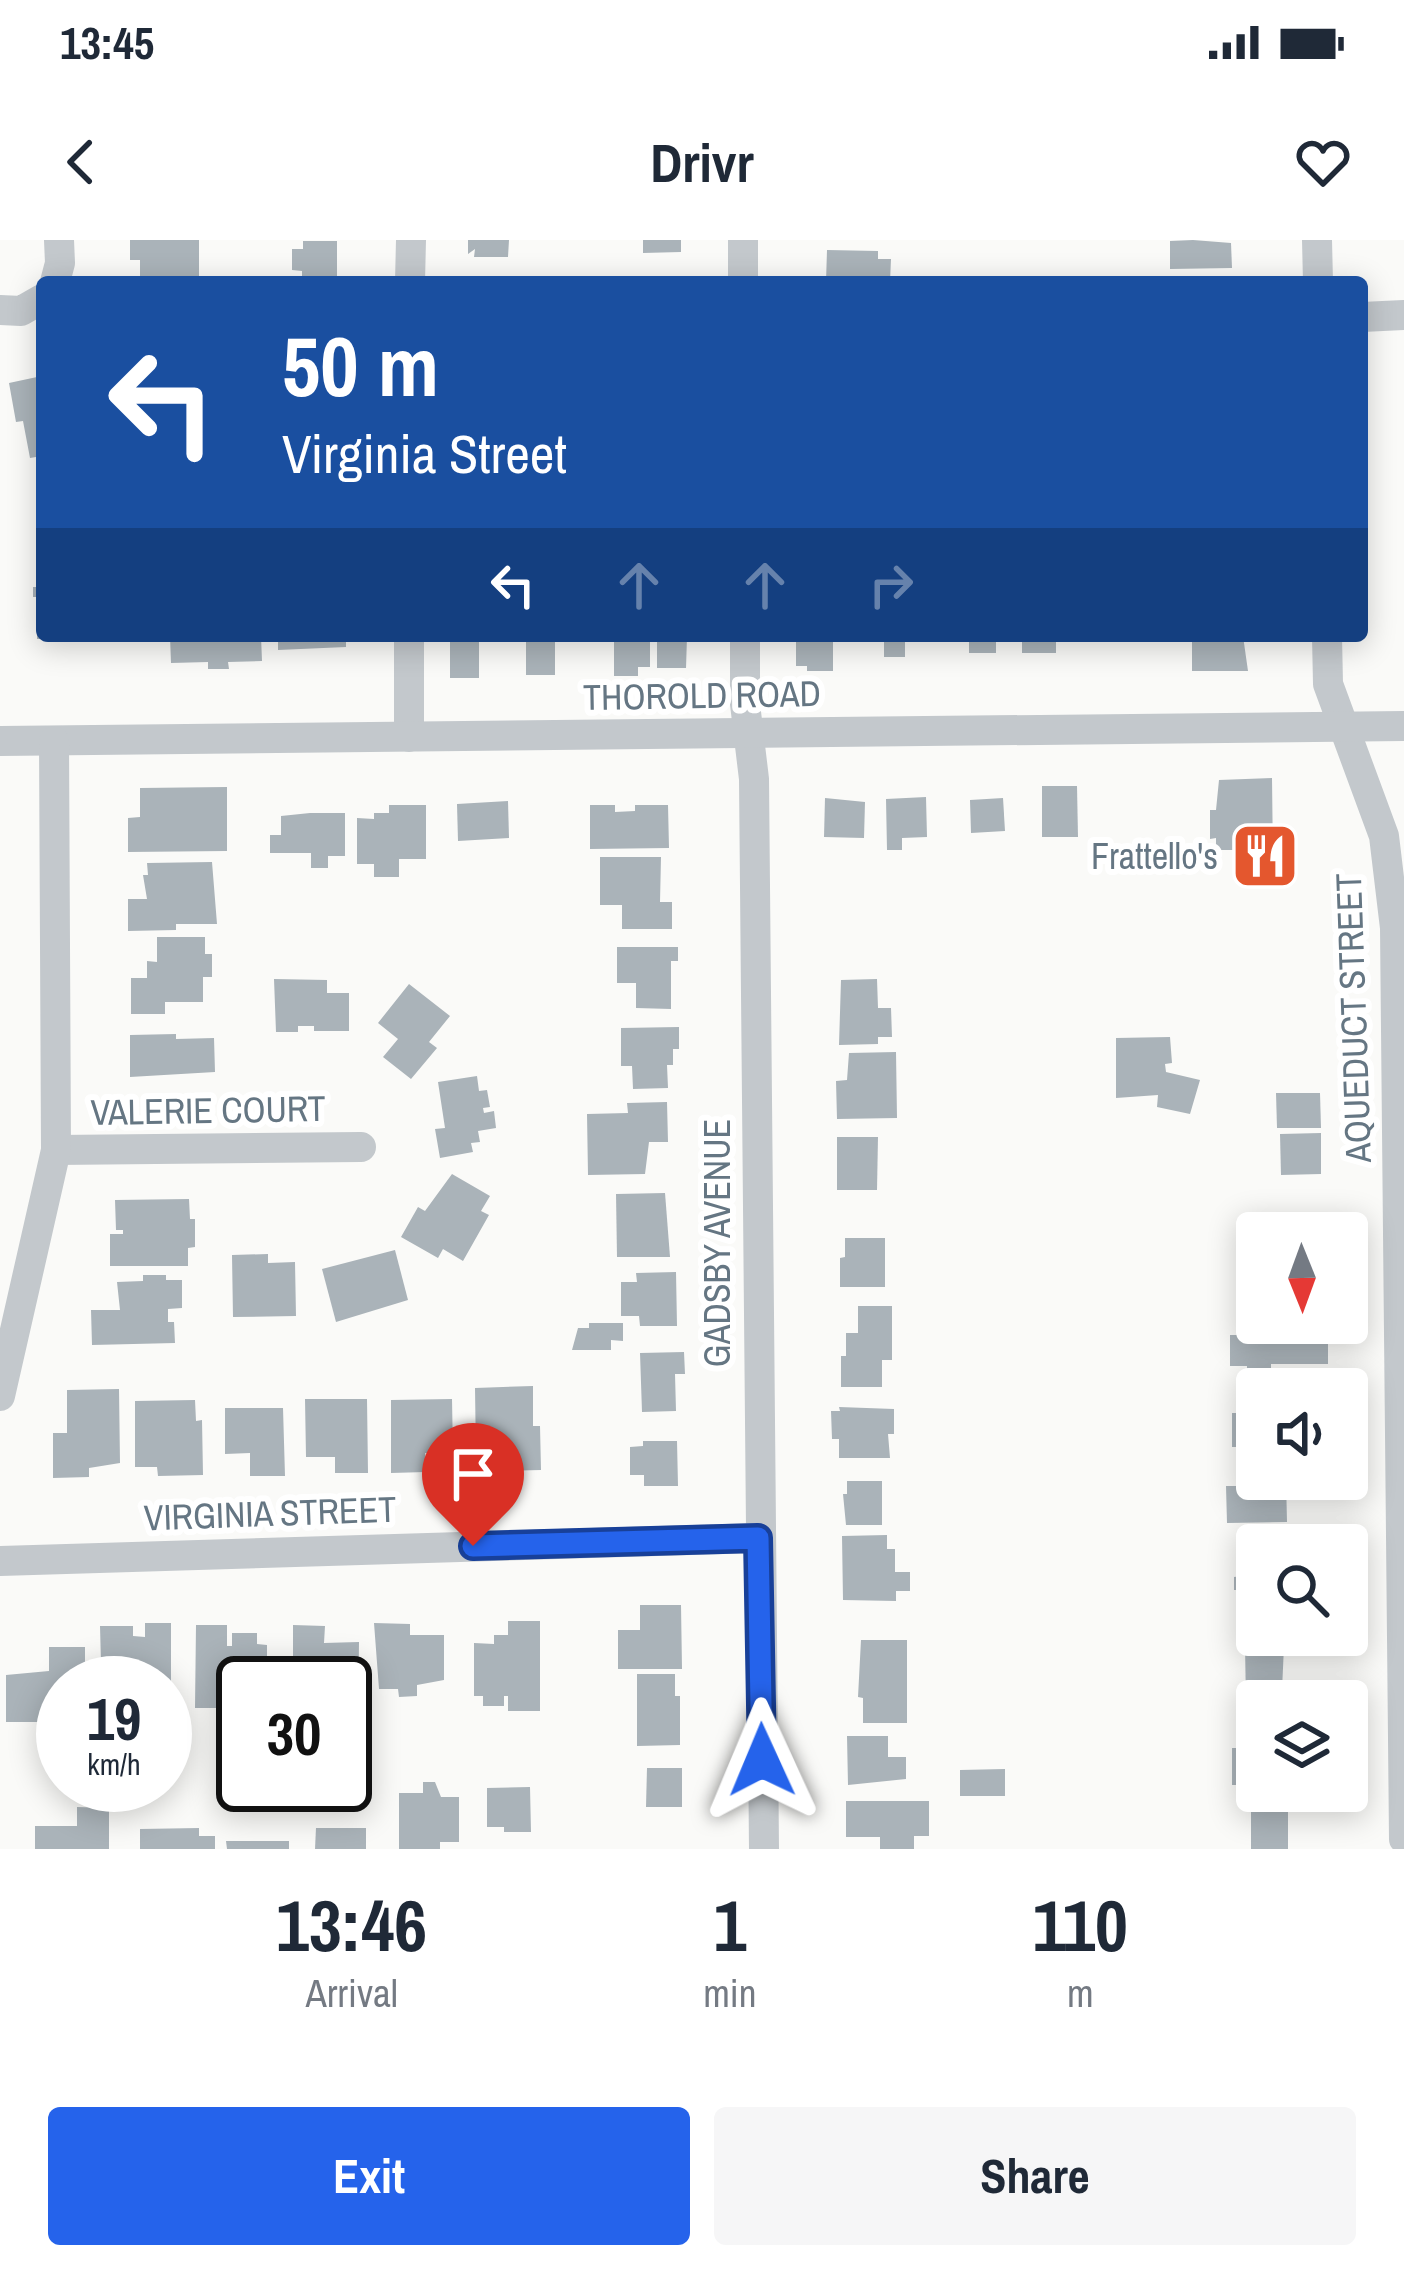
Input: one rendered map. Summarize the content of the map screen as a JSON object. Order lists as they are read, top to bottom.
{
  "streets": {
    "street": [
      "THOROLD ROAD",
      "AQUEDUCT STREET",
      "VALERIE COURT",
      "GADSBY AVENUE",
      "VIRGINIA STREET"
    ]
  },
  "crossings": [
    ["THOROLD ROAD", "AQUEDUCT STREET"],
    ["THOROLD ROAD", "GADSBY AVENUE"],
    ["GADSBY AVENUE", "VIRGINIA STREET"]
  ],
  "places": {
    "restaurant": ["Frattello's"]
  },
  "north": "bottom",
  "page": {
    "status": "13:45",
    "header": "Drivr",
    "turn": ["50 m", "Virginia Street"],
    "speed": "19 km/h",
    "limit": "30",
    "eta": [
      "13:46",
      "Arrival",
      "1",
      "min",
      "110",
      "m"
    ],
    "buttons": ["Exit", "Share"]
  }
}
